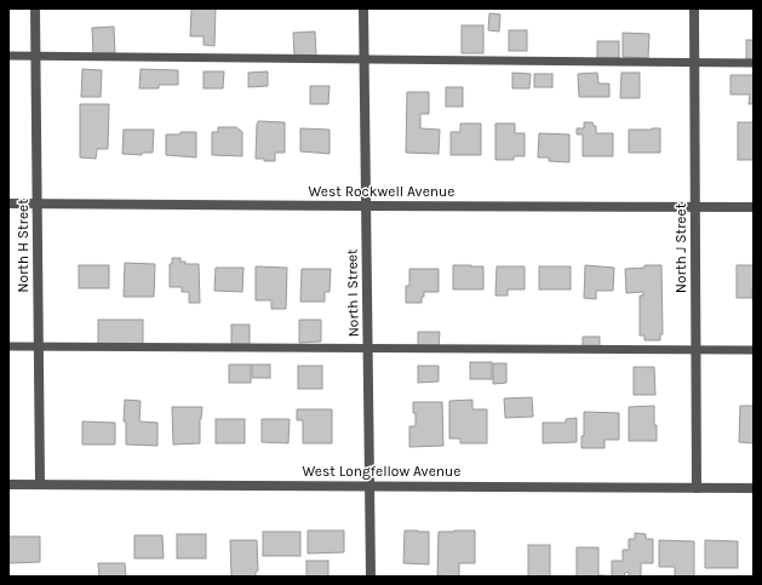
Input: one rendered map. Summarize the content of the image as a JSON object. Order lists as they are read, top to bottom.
{
  "streets": {
    "street": [
      "West Rockwell Avenue",
      "North H Street",
      "North J Street",
      "North I Street",
      "West Longfellow Avenue"
    ]
  },
  "crossings": [
    ["West Rockwell Avenue", "North H Street"],
    ["West Rockwell Avenue", "North J Street"],
    ["West Rockwell Avenue", "North I Street"],
    ["North H Street", "West Longfellow Avenue"],
    ["North J Street", "West Longfellow Avenue"],
    ["North I Street", "West Longfellow Avenue"]
  ]
}
